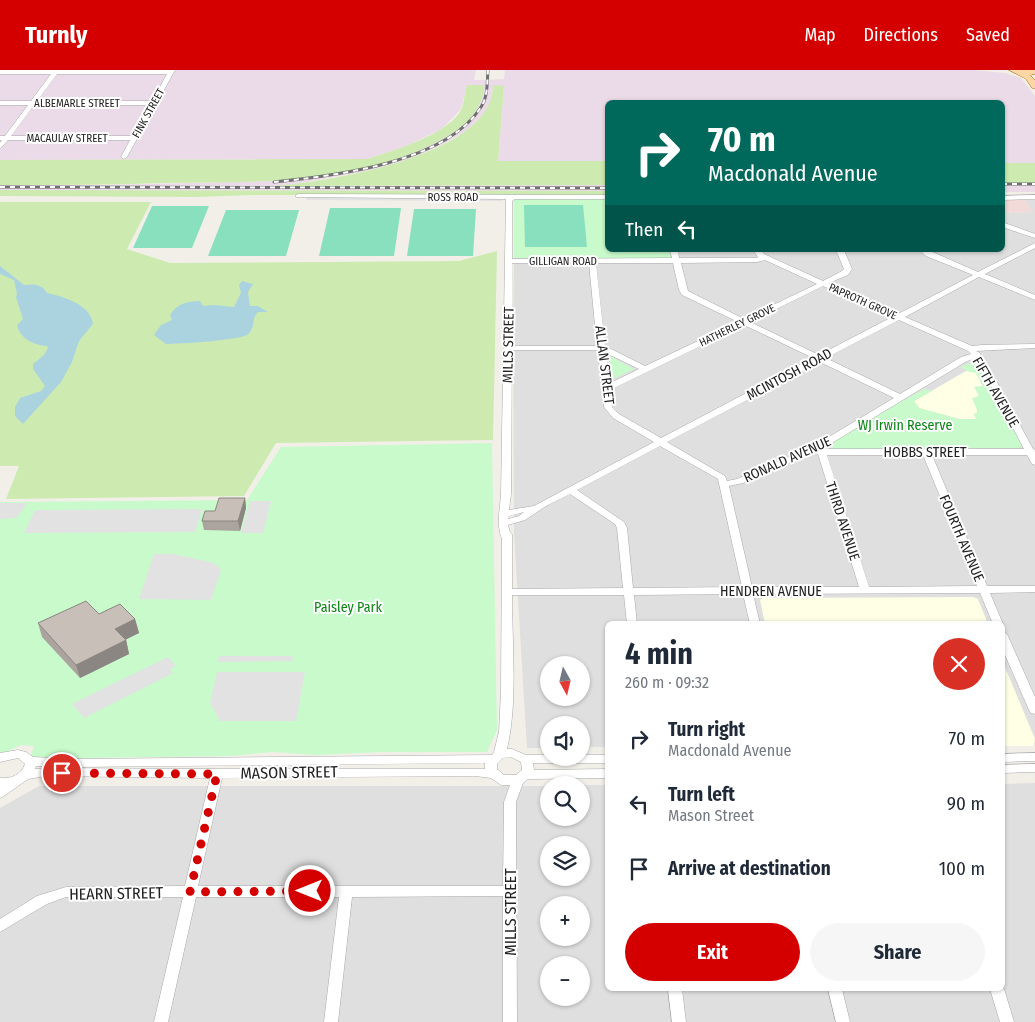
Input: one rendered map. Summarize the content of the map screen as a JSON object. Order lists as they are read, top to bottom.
{
  "streets": {
    "street": [
      "ALBEMARLE STREET",
      "FINK STREET",
      "MACAULAY STREET",
      "ROSS ROAD",
      "GILLIGAN ROAD",
      "PAPROTH GROVE",
      "HATHERLEY GROVE",
      "MILLS STREET",
      "ALLAN STREET",
      "MCINTOSH ROAD",
      "FIFTH AVENUE",
      "HOBBS STREET",
      "RONALD AVENUE",
      "THIRD AVENUE",
      "FOURTH AVENUE",
      "HENDREN AVENUE",
      "MASON STREET",
      "HEARN STREET"
    ]
  },
  "crossings": [
    ["ALBEMARLE STREET", "FINK STREET"],
    ["FINK STREET", "MACAULAY STREET"],
    ["ROSS ROAD", "MILLS STREET"],
    ["GILLIGAN ROAD", "PAPROTH GROVE"],
    ["GILLIGAN ROAD", "MILLS STREET"],
    ["GILLIGAN ROAD", "ALLAN STREET"],
    ["PAPROTH GROVE", "HATHERLEY GROVE"],
    ["PAPROTH GROVE", "MCINTOSH ROAD"],
    ["PAPROTH GROVE", "FIFTH AVENUE"],
    ["PAPROTH GROVE", "RONALD AVENUE"],
    ["HATHERLEY GROVE", "ALLAN STREET"],
    ["MILLS STREET", "MCINTOSH ROAD"],
    ["MILLS STREET", "HENDREN AVENUE"],
    ["MILLS STREET", "MASON STREET"],
    ["MILLS STREET", "HEARN STREET"],
    ["ALLAN STREET", "MCINTOSH ROAD"],
    ["ALLAN STREET", "RONALD AVENUE"],
    ["FIFTH AVENUE", "HOBBS STREET"],
    ["FIFTH AVENUE", "RONALD AVENUE"],
    ["HOBBS STREET", "RONALD AVENUE"],
    ["HOBBS STREET", "THIRD AVENUE"],
    ["HOBBS STREET", "FOURTH AVENUE"],
    ["RONALD AVENUE", "THIRD AVENUE"],
    ["THIRD AVENUE", "HENDREN AVENUE"],
    ["FOURTH AVENUE", "HENDREN AVENUE"]
  ],
  "parks": ["WJ Irwin Reserve", "Paisley Park"],
  "north": "bottom",
  "page": {
    "header": "Turnly",
    "nav": ["Map", "Directions", "Saved"],
    "turn": ["70 m", "Macdonald Avenue"],
    "then": "Then",
    "heading": ["4 min", "260 m · 09:32"],
    "map_buttons": ["+", "−"],
    "list": [
      {
        "name": "Turn right",
        "note": "Macdonald Avenue",
        "value": "70 m"
      },
      {
        "name": "Turn left",
        "note": "Mason Street",
        "value": "90 m"
      },
      {
        "name": "Arrive at destination",
        "value": "100 m"
      }
    ],
    "buttons": ["Exit", "Share"]
  }
}
